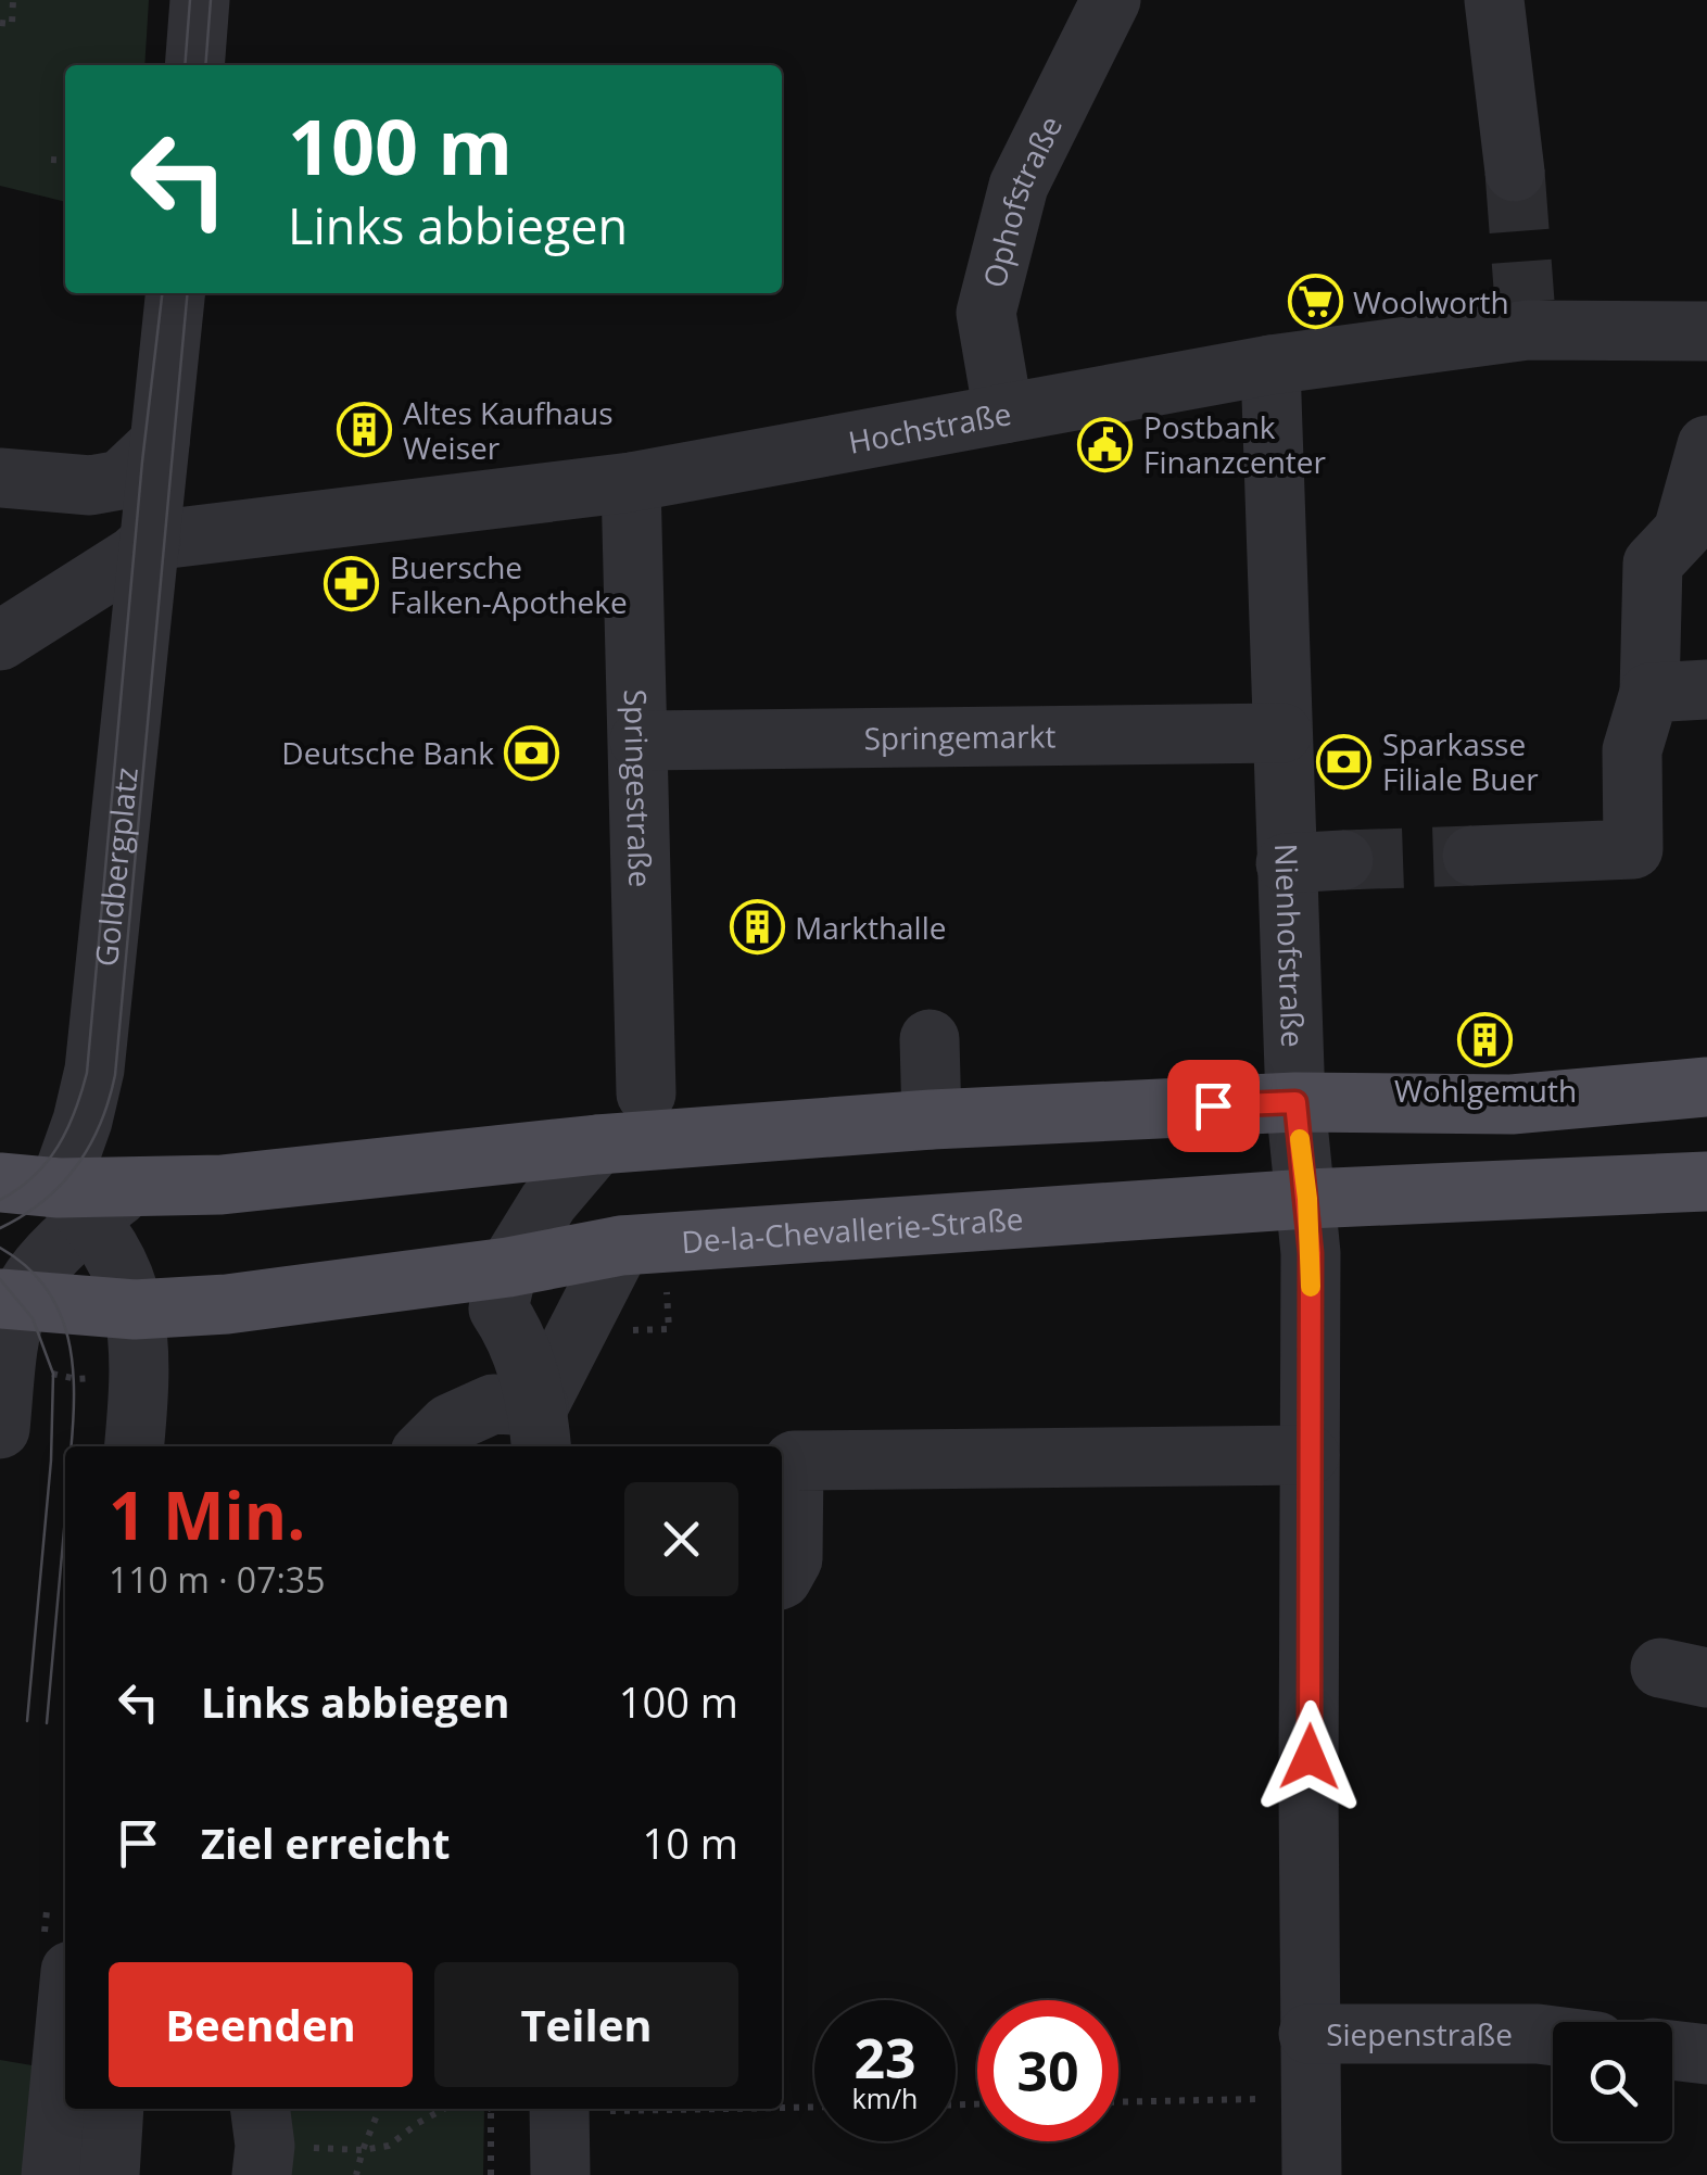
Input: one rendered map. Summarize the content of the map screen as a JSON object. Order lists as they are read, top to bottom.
{
  "streets": {
    "main road": ["De-la-Chevallerie-Straße"],
    "street": [
      "Ophofstraße",
      "Hochstraße",
      "Springemarkt",
      "Springestraße",
      "Goldbergplatz",
      "Nienhofstraße",
      "Siepenstraße"
    ]
  },
  "crossings": [
    ["Ophofstraße", "Hochstraße"],
    ["Hochstraße", "Springestraße"],
    ["Hochstraße", "Goldbergplatz"],
    ["Hochstraße", "Nienhofstraße"],
    ["Springemarkt", "Springestraße"],
    ["Springemarkt", "Nienhofstraße"],
    ["Nienhofstraße", "De-la-Chevallerie-Straße"],
    ["Nienhofstraße", "Siepenstraße"]
  ],
  "places": {
    "supermarket": ["Woolworth"],
    "building": ["Altes Kaufhaus Weiser", "Markthalle", "Wohlgemuth"],
    "public building": ["Postbank Finanzcenter"],
    "pharmacy": ["Buersche Falken-Apotheke"],
    "bank": ["Deutsche Bank", "Sparkasse Filiale Buer"]
  },
  "page": {
    "turn": ["100 m", "Links abbiegen"],
    "heading": ["1 Min.", "110 m · 07:35"],
    "list": [
      {
        "name": "Links abbiegen",
        "value": "100 m"
      },
      {
        "name": "Ziel erreicht",
        "value": "10 m"
      }
    ],
    "buttons": ["Beenden", "Teilen"],
    "speed": "23 km/h",
    "limit": "30"
  }
}
